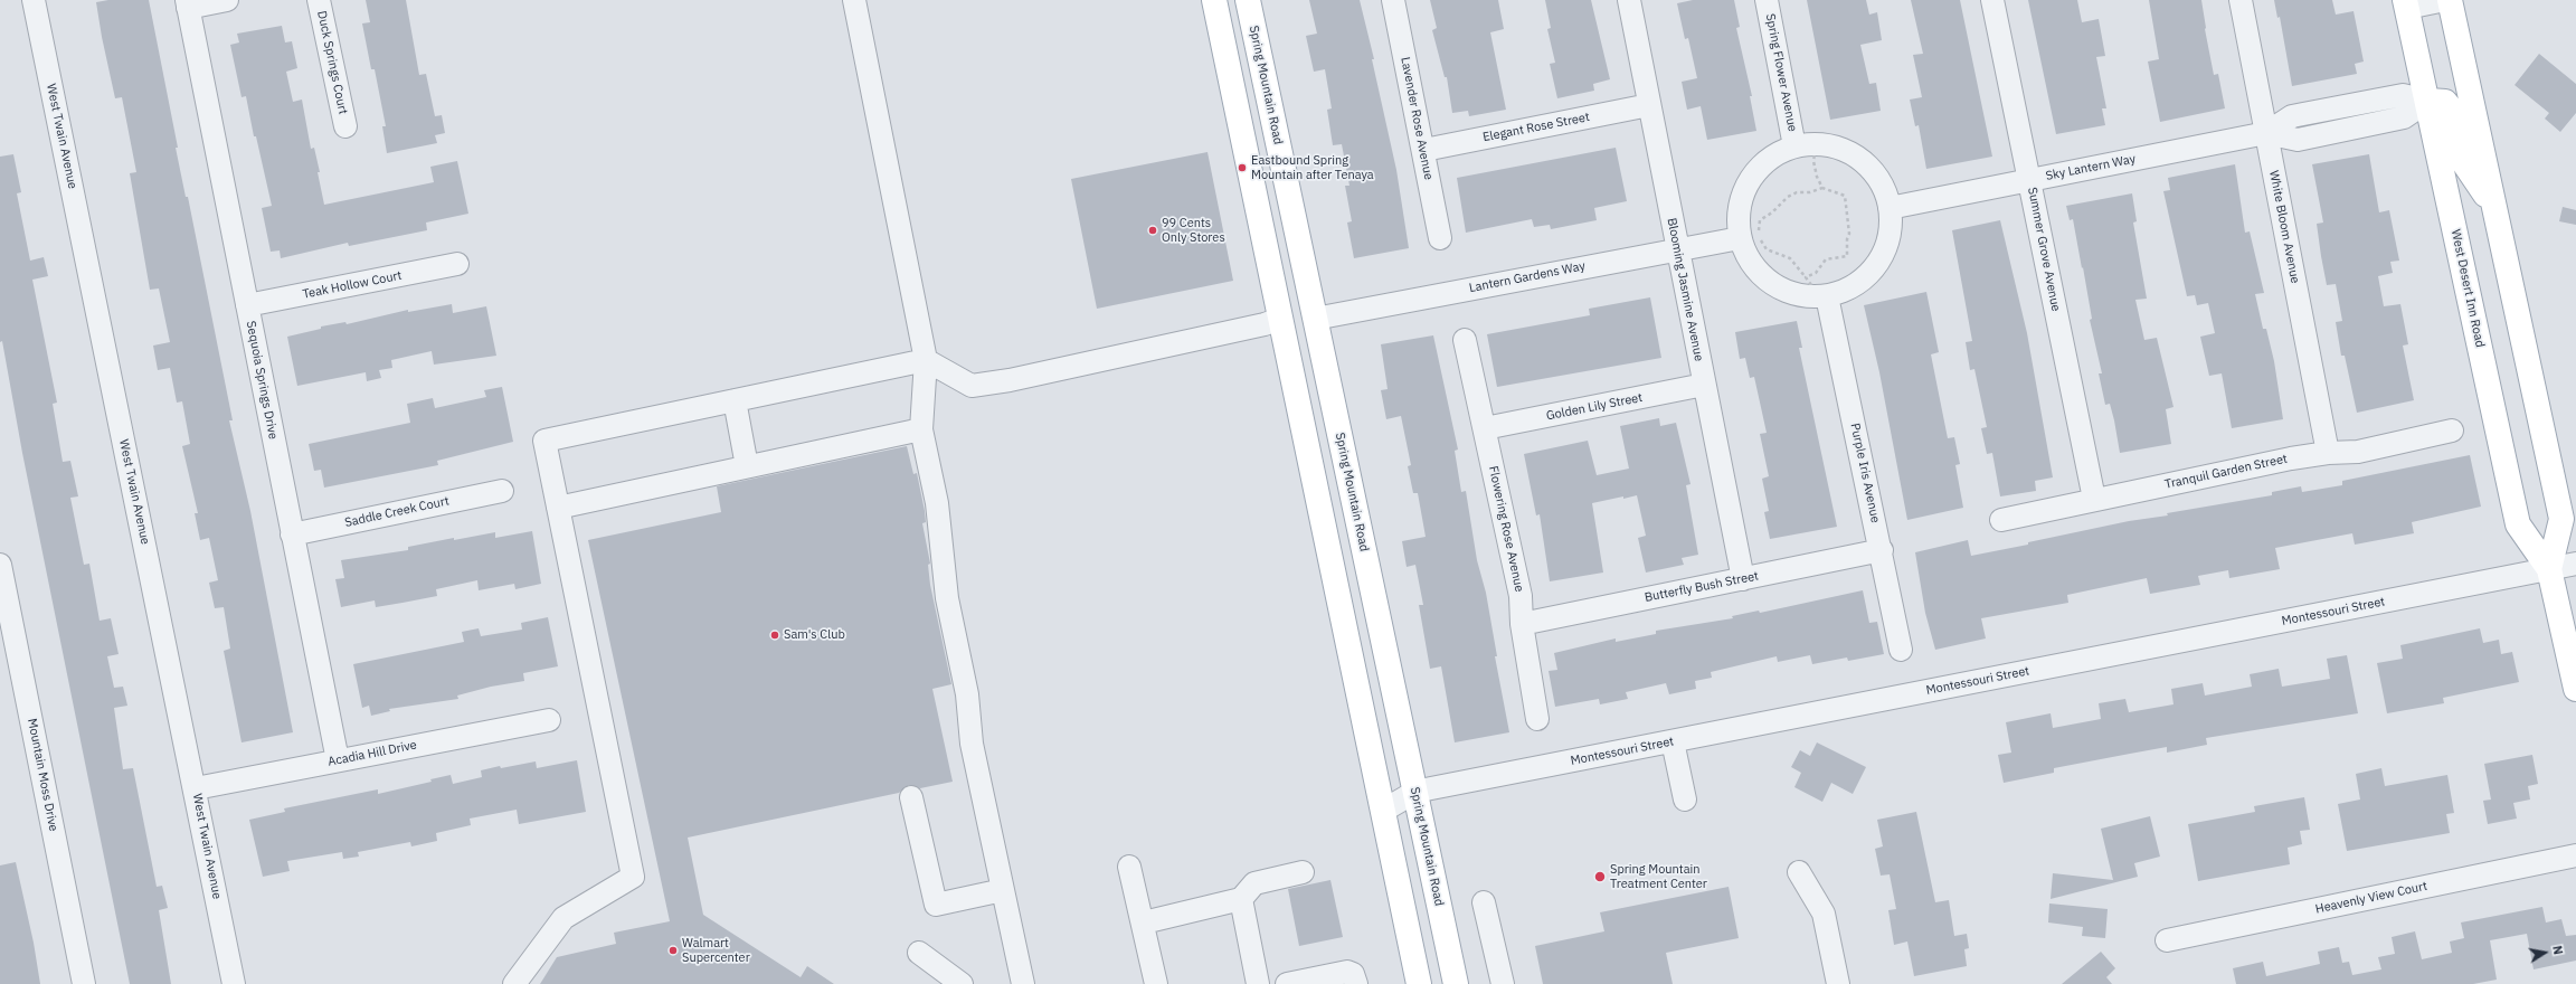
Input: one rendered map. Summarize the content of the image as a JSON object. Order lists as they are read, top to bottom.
{
  "streets": {
    "main road": ["Spring Mountain Road", "West Desert Inn Road"],
    "street": [
      "Duck Springs Court",
      "Spring Flower Avenue",
      "Lavender Rose Avenue",
      "Elegant Rose Street",
      "West Twain Avenue",
      "Sky Lantern Way",
      "White Bloom Avenue",
      "Summer Grove Avenue",
      "Lantern Gardens Way",
      "Teak Hollow Court",
      "Blooming Jasmine Avenue",
      "Sequoia Springs Drive",
      "Golden Lily Street",
      "Tranquil Garden Street",
      "Purple Iris Avenue",
      "Saddle Creek Court",
      "Flowering Rose Avenue",
      "Butterfly Bush Street",
      "Montessouri Street",
      "Acadia Hill Drive",
      "Mountain Moss Drive",
      "Heavenly View Court"
    ]
  },
  "crossings": [
    ["Spring Mountain Road", "Lantern Gardens Way"],
    ["Spring Mountain Road", "Montessouri Street"],
    ["Lavender Rose Avenue", "Elegant Rose Street"],
    ["Elegant Rose Street", "Blooming Jasmine Avenue"],
    ["West Twain Avenue", "Acadia Hill Drive"],
    ["Sky Lantern Way", "White Bloom Avenue"],
    ["Sky Lantern Way", "Summer Grove Avenue"],
    ["Sky Lantern Way", "West Desert Inn Road"],
    ["White Bloom Avenue", "Tranquil Garden Street"],
    ["Summer Grove Avenue", "Tranquil Garden Street"],
    ["Lantern Gardens Way", "Blooming Jasmine Avenue"],
    ["Teak Hollow Court", "Sequoia Springs Drive"],
    ["West Desert Inn Road", "Montessouri Street"],
    ["Blooming Jasmine Avenue", "Golden Lily Street"],
    ["Blooming Jasmine Avenue", "Butterfly Bush Street"],
    ["Sequoia Springs Drive", "Saddle Creek Court"],
    ["Sequoia Springs Drive", "Acadia Hill Drive"],
    ["Golden Lily Street", "Flowering Rose Avenue"],
    ["Purple Iris Avenue", "Butterfly Bush Street"],
    ["Flowering Rose Avenue", "Butterfly Bush Street"]
  ],
  "places": [
    "Eastbound Spring Mountain after Tenaya",
    "99 Cents Only Stores",
    "Sam's Club",
    "Spring Mountain Treatment Center",
    "Walmart Supercenter"
  ],
  "north": "right"
}
